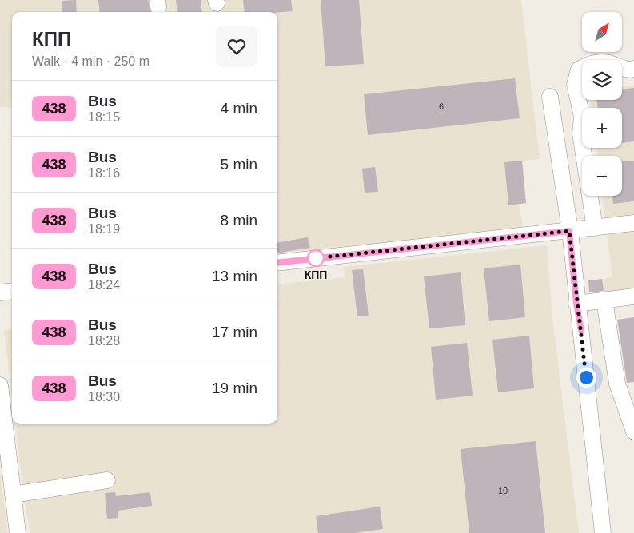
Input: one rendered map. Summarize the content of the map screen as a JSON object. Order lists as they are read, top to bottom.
{
  "places": ["КПП"],
  "lines": ["bus line 438"],
  "house_numbers": ["6", "10"],
  "north": "top right",
  "page": {
    "map_buttons": ["+", "−"],
    "heading": ["КПП", "Walk · 4 min · 250 m"],
    "list": [
      {
        "mark": "438",
        "name": "Bus",
        "note": "18:15",
        "value": "4 min"
      },
      {
        "mark": "438",
        "name": "Bus",
        "note": "18:16",
        "value": "5 min"
      },
      {
        "mark": "438",
        "name": "Bus",
        "note": "18:19",
        "value": "8 min"
      },
      {
        "mark": "438",
        "name": "Bus",
        "note": "18:24",
        "value": "13 min"
      },
      {
        "mark": "438",
        "name": "Bus",
        "note": "18:28",
        "value": "17 min"
      },
      {
        "mark": "438",
        "name": "Bus",
        "note": "18:30",
        "value": "19 min"
      }
    ]
  }
}
